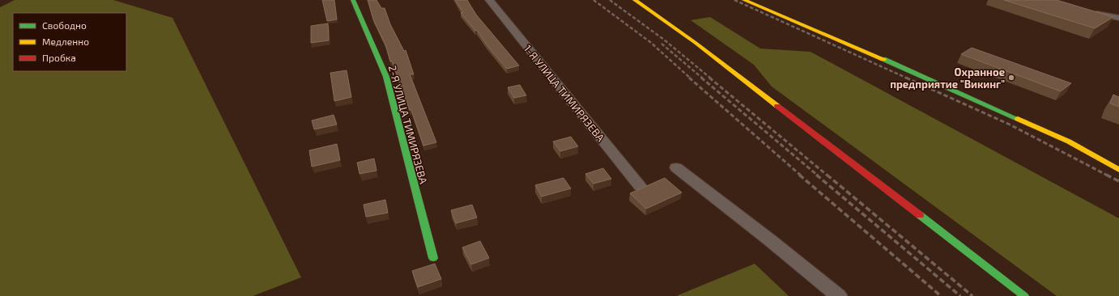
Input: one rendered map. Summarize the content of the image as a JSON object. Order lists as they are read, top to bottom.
{
  "streets": {
    "street": ["1-Я УЛИЦА ТИМИРЯЗЕВА", "2-Я УЛИЦА ТИМИРЯЗЕВА"]
  },
  "places": ["Охранное предприятие \"Викинг\""],
  "legend": ["Свободно", "Медленно", "Пробка"]
}
